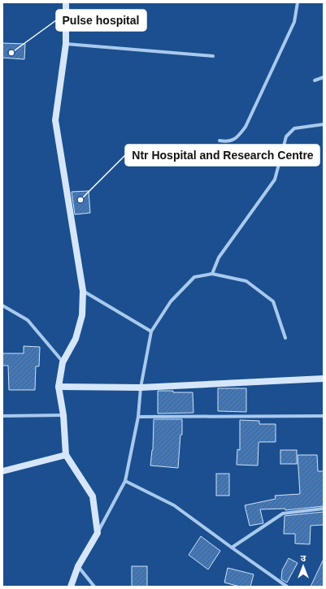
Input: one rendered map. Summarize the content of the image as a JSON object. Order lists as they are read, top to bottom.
{
  "places": ["Pulse hospital", "Ntr Hospital and Research Centre"],
  "north": "top"
}
